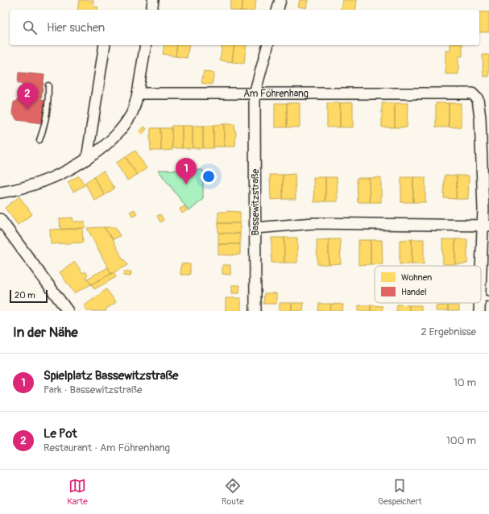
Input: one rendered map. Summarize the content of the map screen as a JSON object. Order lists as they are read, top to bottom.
{
  "streets": {
    "street": ["Am Föhrenhang", "Bassewitzstraße"]
  },
  "crossings": [
    ["Am Föhrenhang", "Bassewitzstraße"]
  ],
  "legend": ["Wohnen", "Handel"],
  "scale_bar": "20 m",
  "page": {
    "search": "Hier suchen",
    "pins": ["2", "1"],
    "scale": "20 m",
    "heading": ["In der Nähe", "2 Ergebnisse"],
    "list": [
      {
        "mark": "1",
        "name": "Spielplatz Bassewitzstraße",
        "note": "Park · Bassewitzstraße",
        "value": "10 m"
      },
      {
        "mark": "2",
        "name": "Le Pot",
        "note": "Restaurant · Am Föhrenhang",
        "value": "100 m"
      }
    ],
    "nav": ["Karte", "Route", "Gespeichert"]
  }
}
